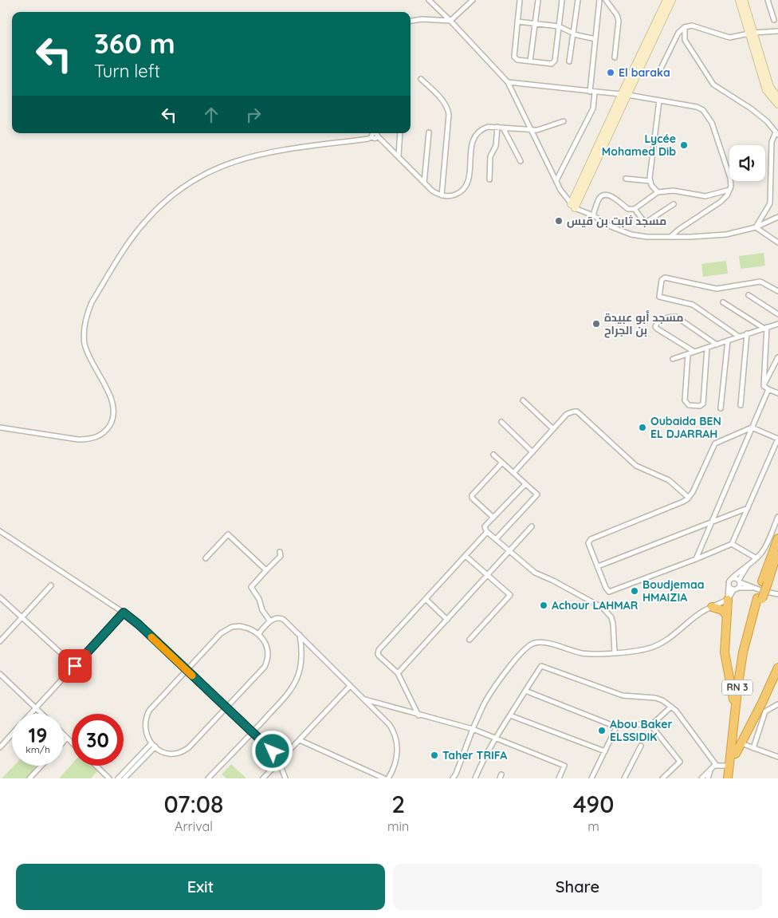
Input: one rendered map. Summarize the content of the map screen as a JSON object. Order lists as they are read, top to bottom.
{
  "streets": {
    "highway": ["RN 3"]
  },
  "places": [
    "El baraka",
    "Lycée Mohamed Dib",
    "مسجد ثابت بن قيس",
    "مسجد أبو عبيدة بن الجراح",
    "Oubaida BEN EL DJARRAH",
    "Boudjemaa HMAIZIA",
    "Achour LAHMAR",
    "Abou Baker ELSSIDIK",
    "Taher TRIFA"
  ],
  "page": {
    "turn": ["360 m", "Turn left"],
    "speed": "19 km/h",
    "limit": "30",
    "eta": [
      "07:08",
      "Arrival",
      "2",
      "min",
      "490",
      "m"
    ],
    "buttons": ["Exit", "Share"]
  }
}
